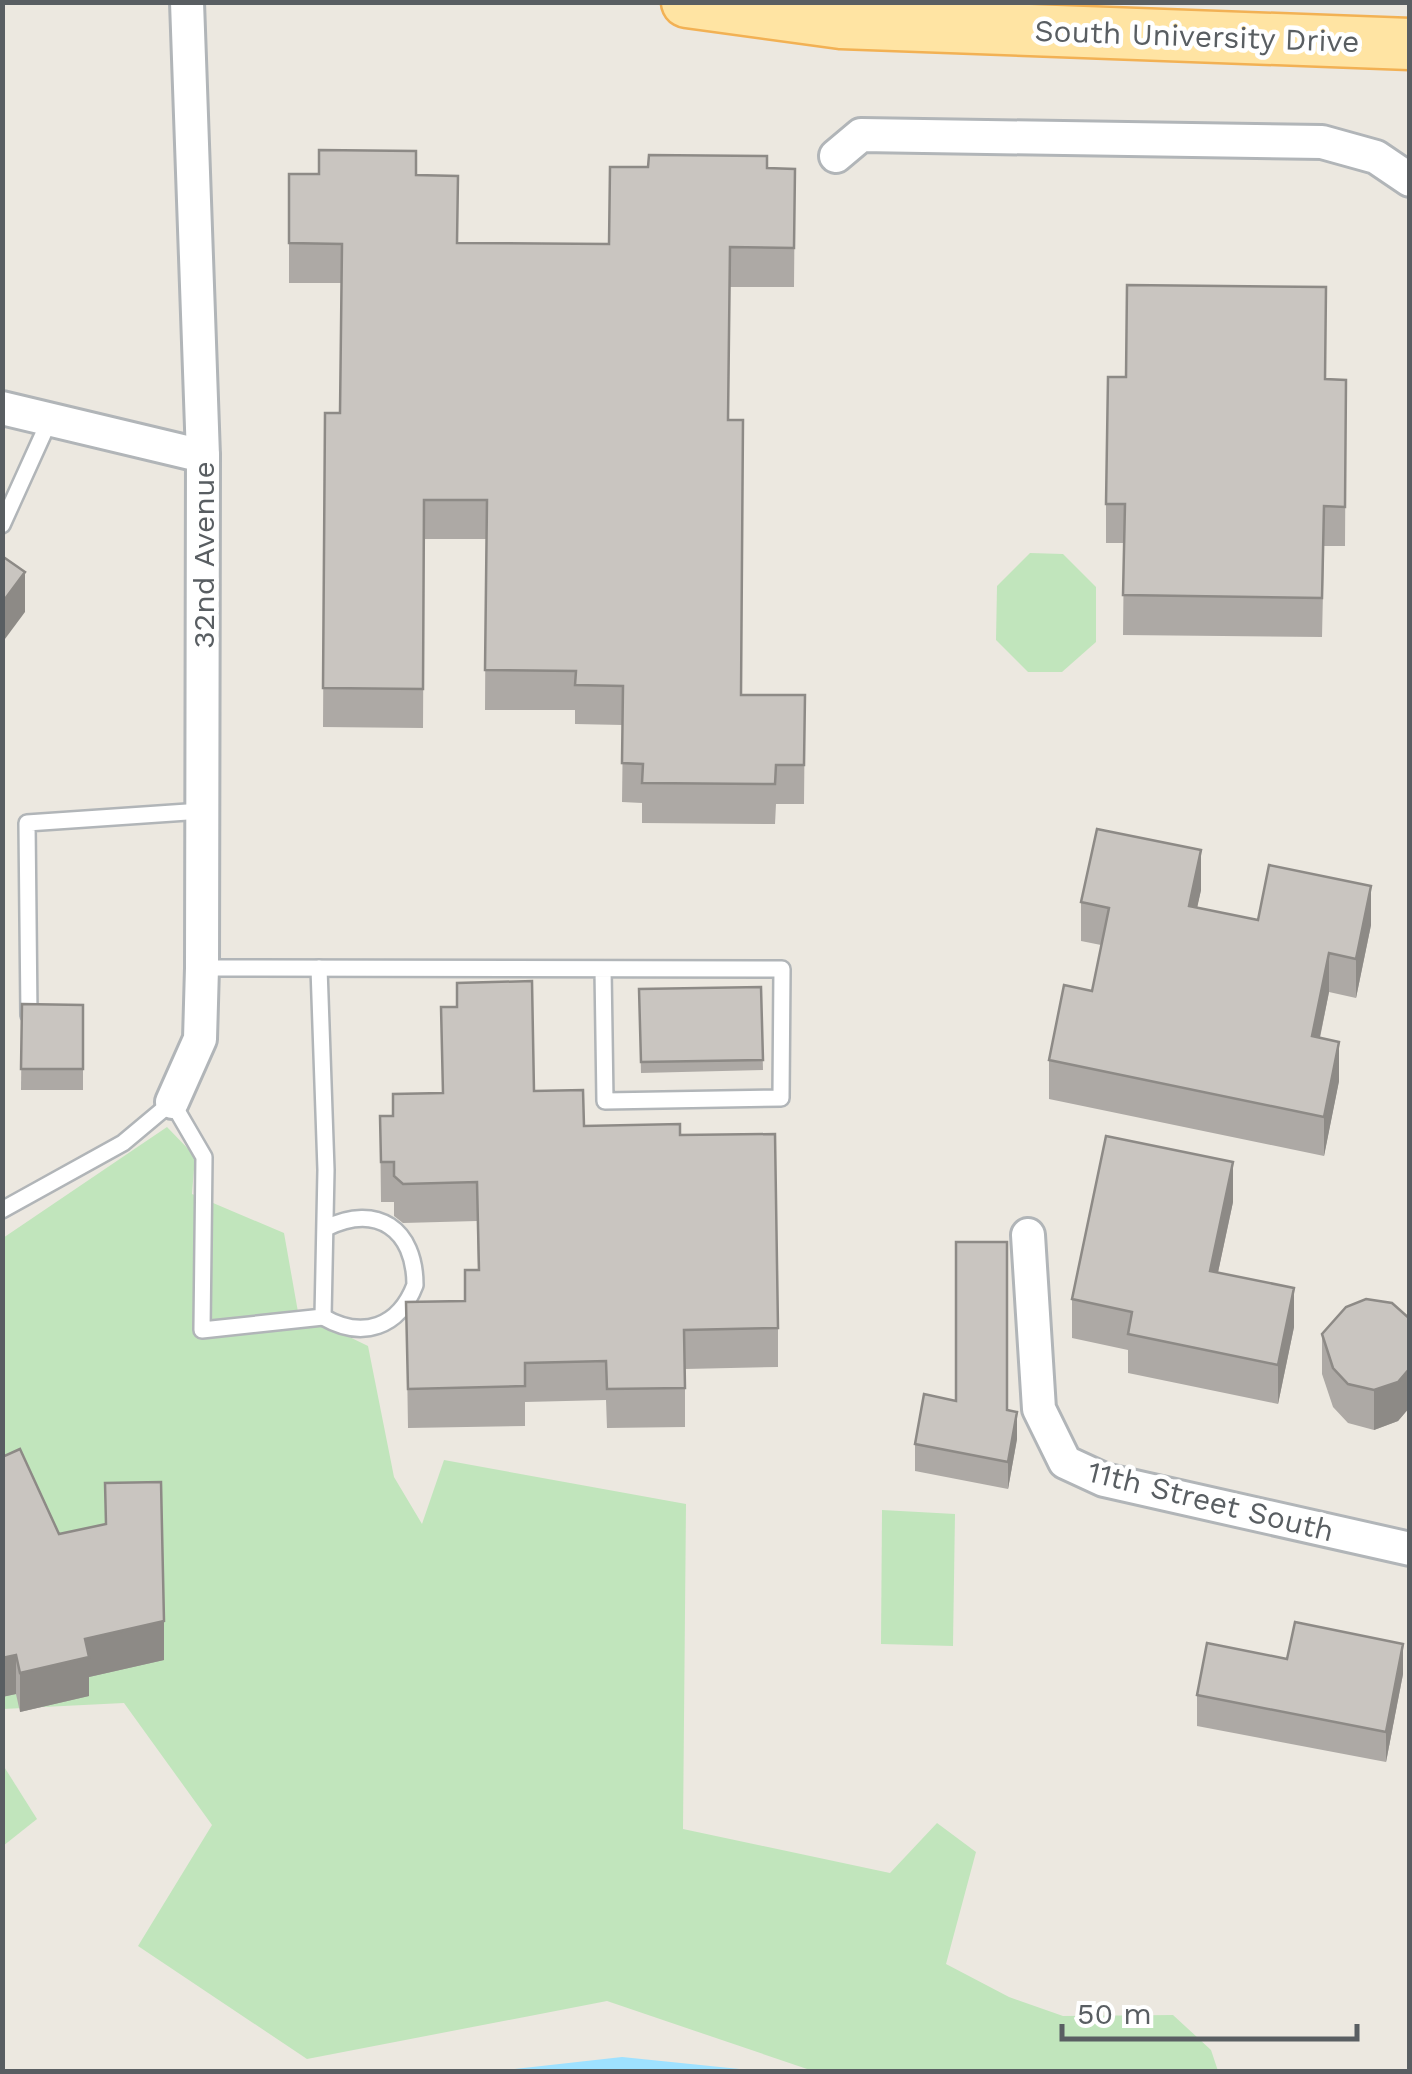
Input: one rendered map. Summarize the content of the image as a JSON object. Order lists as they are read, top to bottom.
{
  "streets": {
    "main road": ["South University Drive"],
    "street": ["32nd Avenue", "11th Street South"]
  },
  "scale_bar": "50 m"
}
